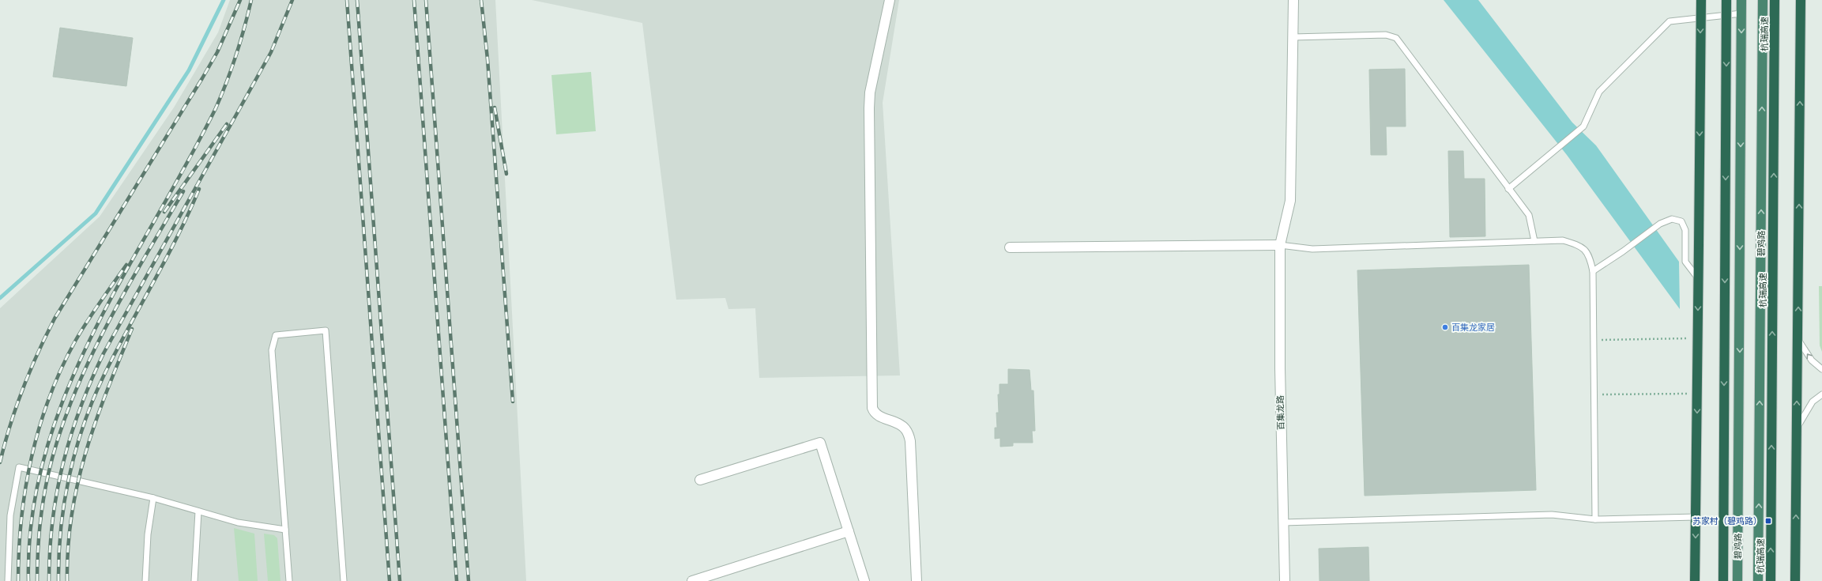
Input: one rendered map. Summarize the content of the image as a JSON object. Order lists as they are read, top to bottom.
{
  "streets": {
    "highway": ["杭瑞高速", "碧鸡路"],
    "street": ["百集龙路"]
  },
  "places": {
    "other": ["百集龙家居"],
    "transit": ["苏家村（碧鸡路）"]
  }
}
